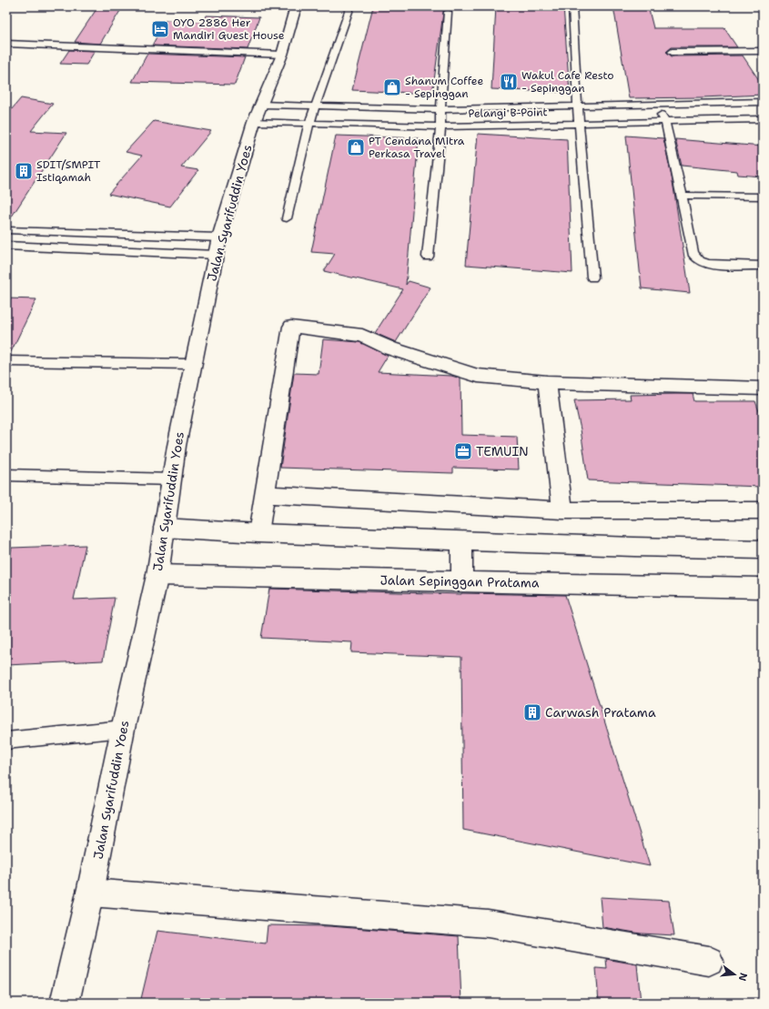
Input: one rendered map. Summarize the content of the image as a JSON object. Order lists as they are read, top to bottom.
{
  "streets": {
    "main road": ["Jalan Syarifuddin Yoes", "Jalan Sepinggan Pratama"],
    "lane": ["Pelangi B-Point"]
  },
  "crossings": [
    ["Pelangi B-Point", "Jalan Syarifuddin Yoes"],
    ["Jalan Syarifuddin Yoes", "Jalan Sepinggan Pratama"]
  ],
  "places": {
    "hotel": ["OYO 2886 Her Mandiri Guest House"],
    "restaurant": ["Wakul Cafe Resto - Sepinggan"],
    "shop": ["Shanum Coffee - Sepinggan", "PT Cendana Mitra Perkasa Travel"],
    "building": ["SDIT/SMPIT Istiqamah", "Carwash Pratama"],
    "office": ["TEMUIN"]
  },
  "north": "right"
}
